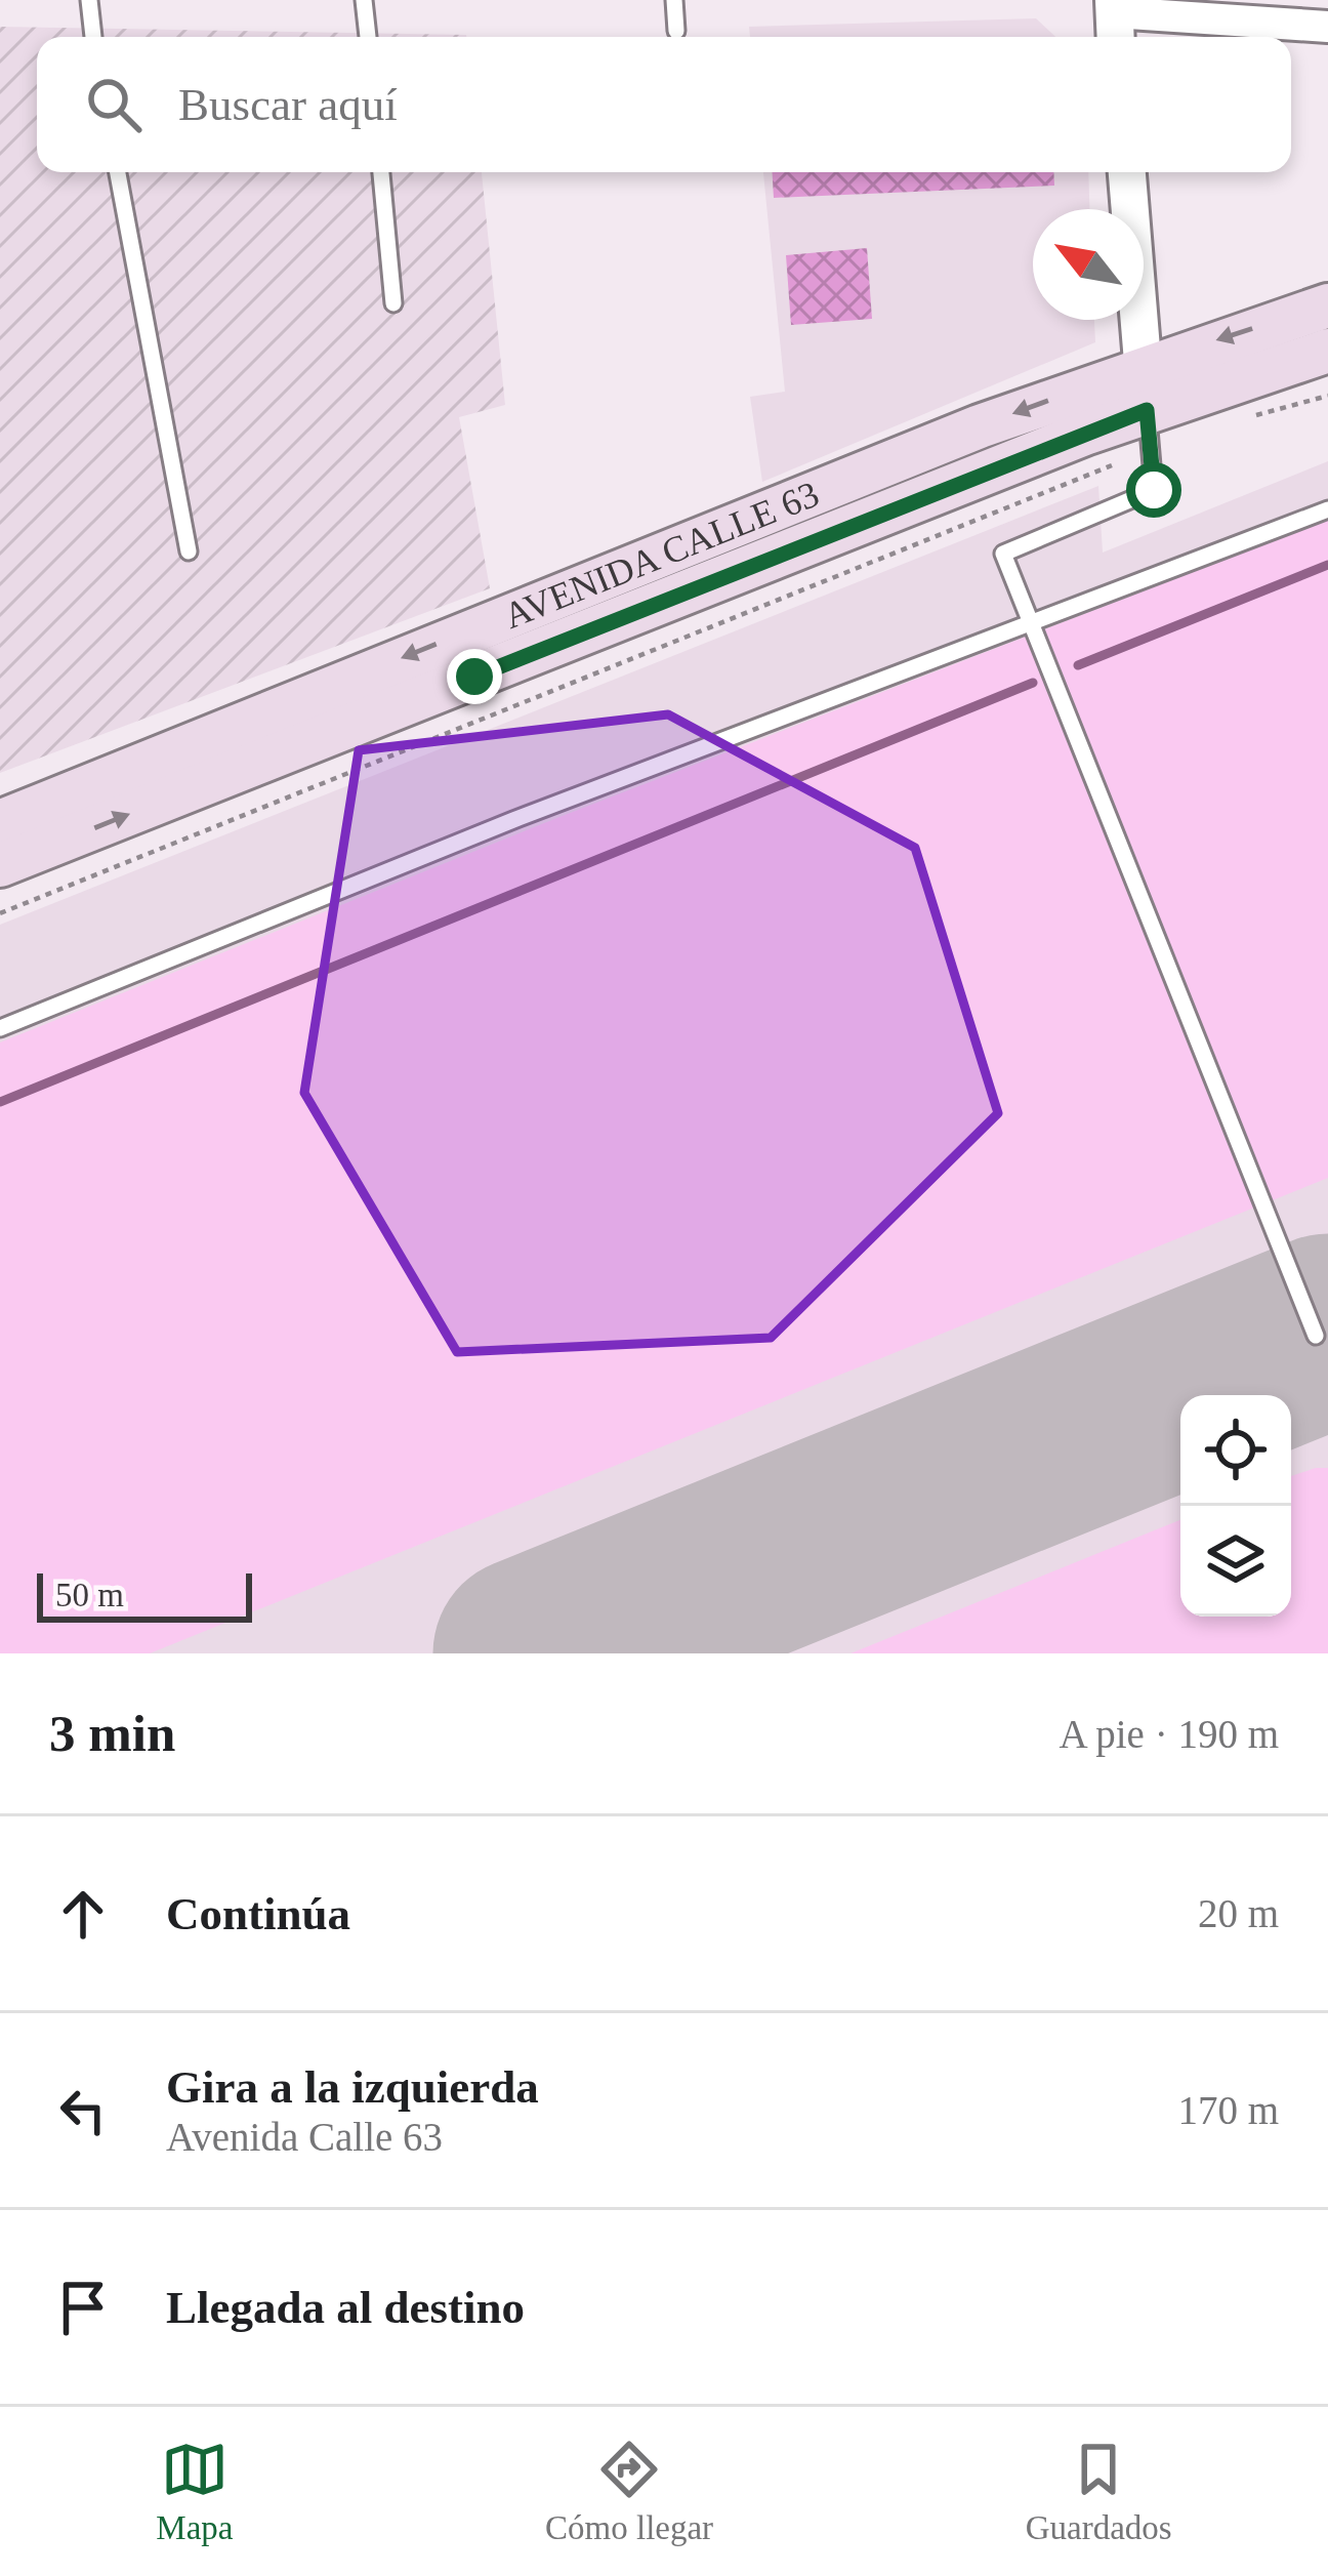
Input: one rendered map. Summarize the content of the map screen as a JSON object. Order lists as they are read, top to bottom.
{
  "streets": {
    "main road": ["AVENIDA CALLE 63"]
  },
  "scale_bar": "50 m",
  "north": "top left",
  "page": {
    "search": "Buscar aquí",
    "scale": "50 m",
    "heading": ["3 min", "A pie · 190 m"],
    "list": [
      ["Continúa", "20 m"],
      ["Gira a la izquierda", "Avenida Calle 63", "170 m"],
      "Llegada al destino"
    ],
    "nav": ["Mapa", "Cómo llegar", "Guardados"]
  }
}
